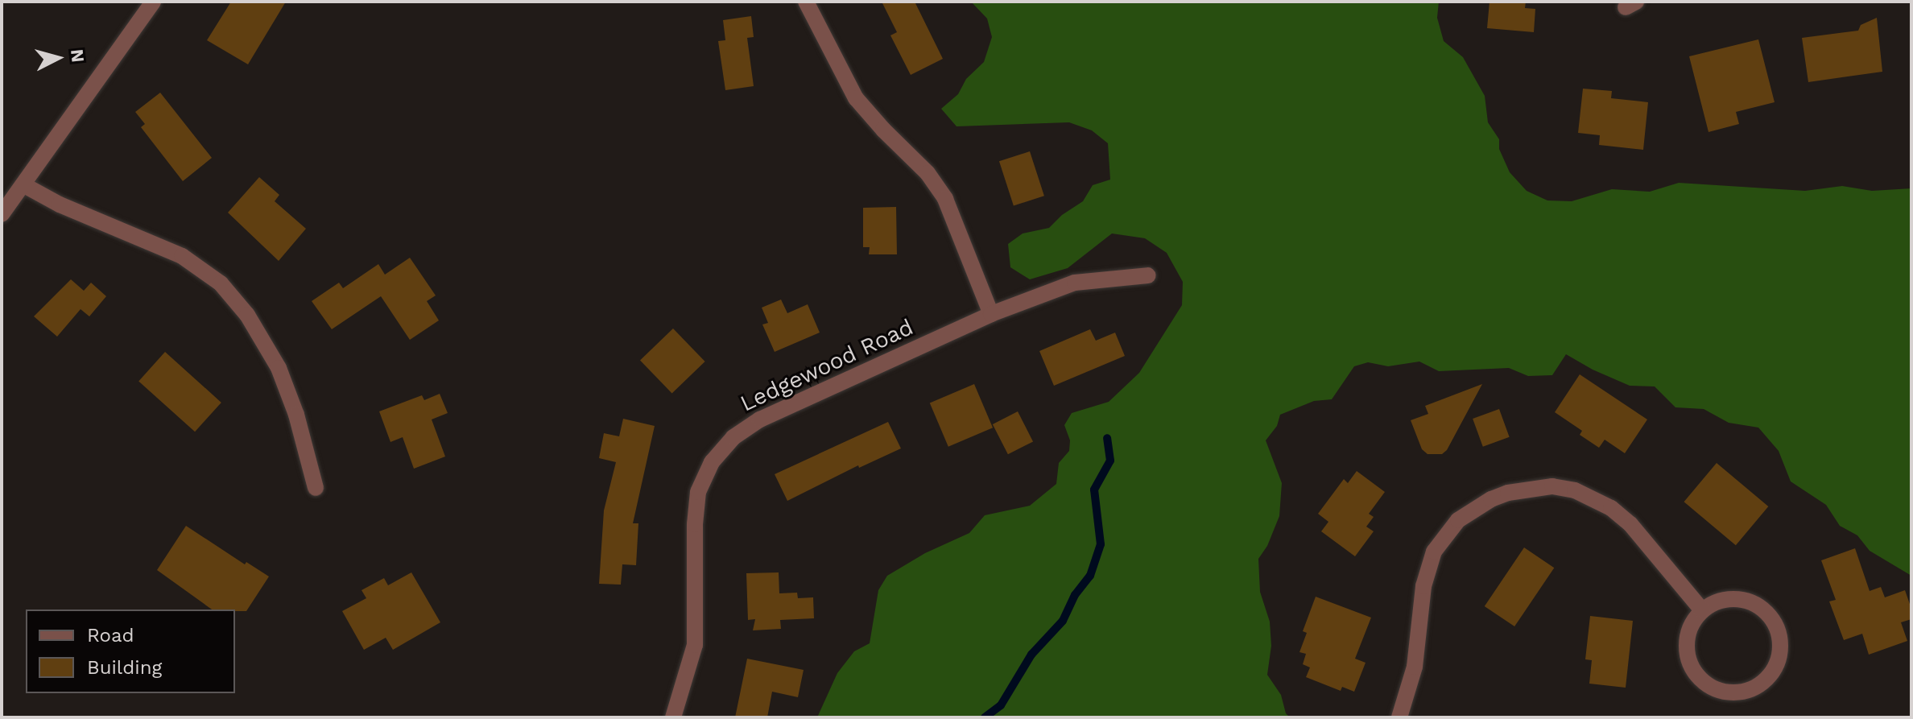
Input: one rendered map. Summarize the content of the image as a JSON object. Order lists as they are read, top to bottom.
{
  "streets": {
    "street": ["Ledgewood Road"]
  },
  "legend": ["Road", "Building"],
  "north": "right"
}
